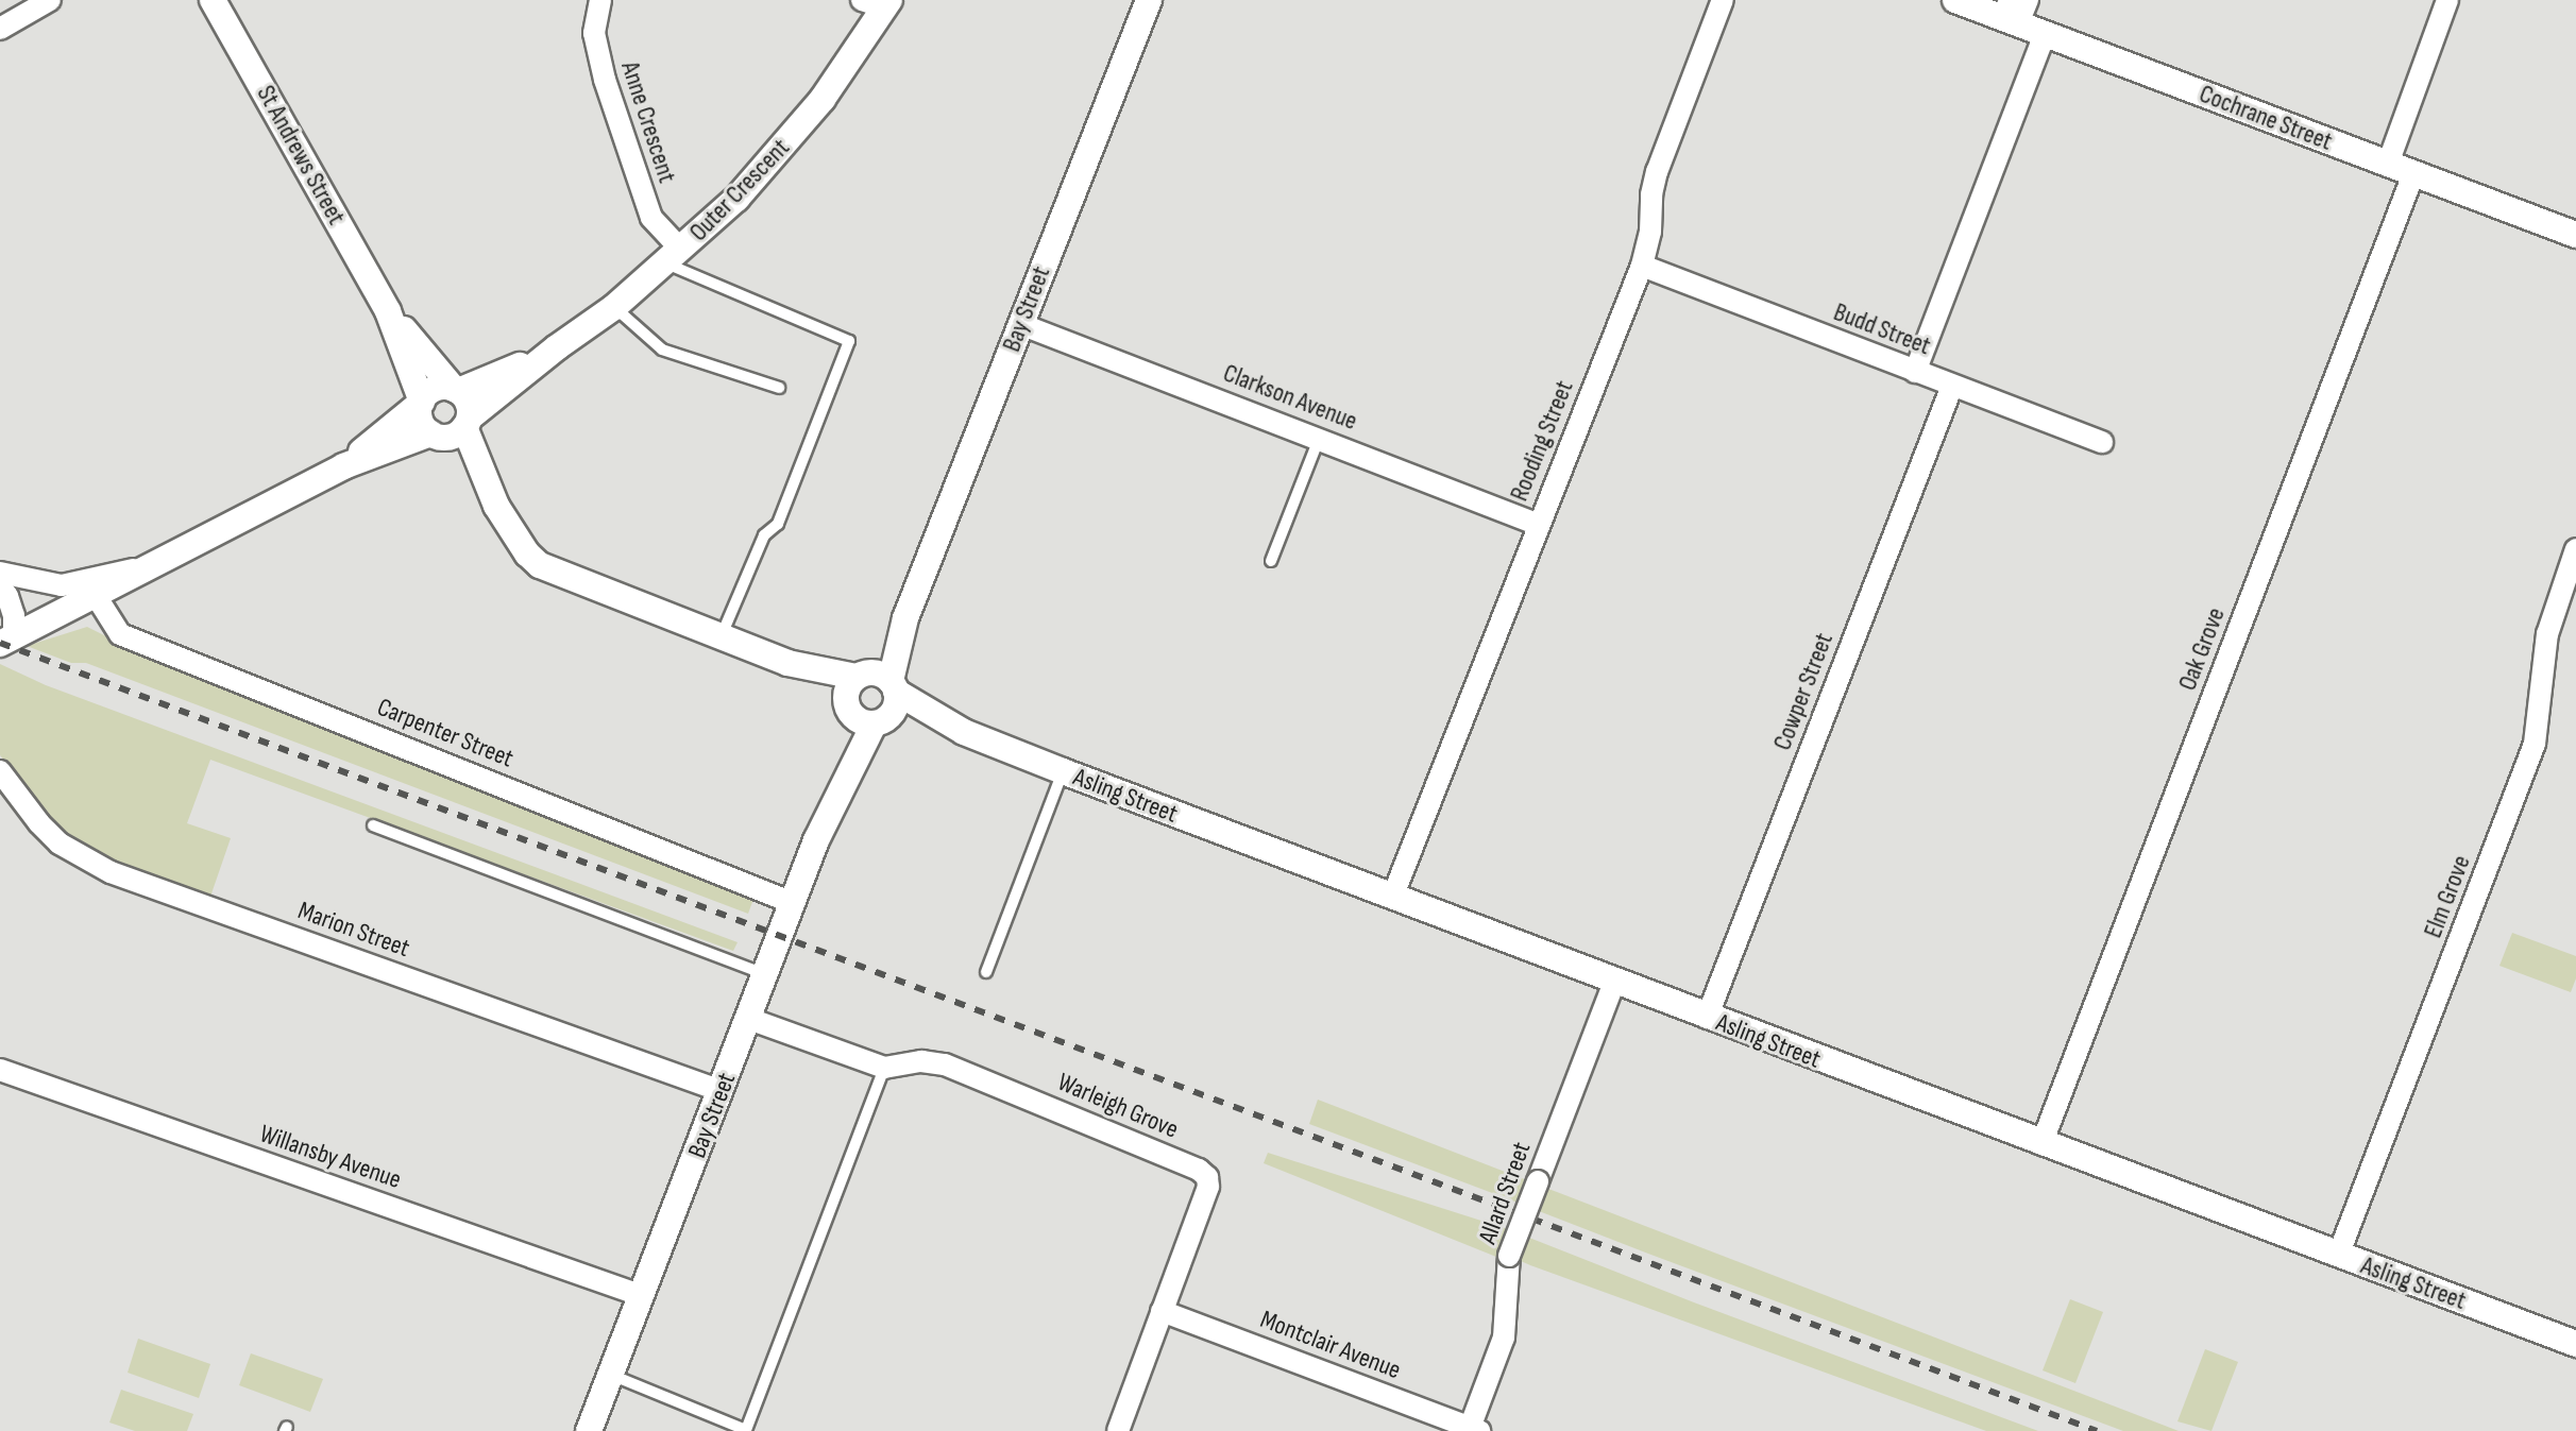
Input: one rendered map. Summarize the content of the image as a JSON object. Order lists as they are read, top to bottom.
{
  "streets": {
    "street": [
      "Cochrane Street",
      "Anne Crescent",
      "St Andrews Street",
      "Outer Crescent",
      "Bay Street",
      "Budd Street",
      "Clarkson Avenue",
      "Rooding Street",
      "Oak Grove",
      "Cowper Street",
      "Carpenter Street",
      "Asling Street",
      "Elm Grove",
      "Marion Street",
      "Warleigh Grove",
      "Willansby Avenue",
      "Allard Street",
      "Montclair Avenue"
    ]
  },
  "crossings": [
    ["Cochrane Street", "Oak Grove"],
    ["Anne Crescent", "Outer Crescent"],
    ["St Andrews Street", "Outer Crescent"],
    ["Bay Street", "Clarkson Avenue"],
    ["Bay Street", "Carpenter Street"],
    ["Bay Street", "Asling Street"],
    ["Bay Street", "Marion Street"],
    ["Bay Street", "Warleigh Grove"],
    ["Bay Street", "Willansby Avenue"],
    ["Budd Street", "Rooding Street"],
    ["Budd Street", "Cowper Street"],
    ["Clarkson Avenue", "Rooding Street"],
    ["Rooding Street", "Asling Street"],
    ["Oak Grove", "Asling Street"],
    ["Cowper Street", "Asling Street"],
    ["Asling Street", "Elm Grove"],
    ["Asling Street", "Allard Street"],
    ["Warleigh Grove", "Montclair Avenue"],
    ["Allard Street", "Montclair Avenue"]
  ]
}
